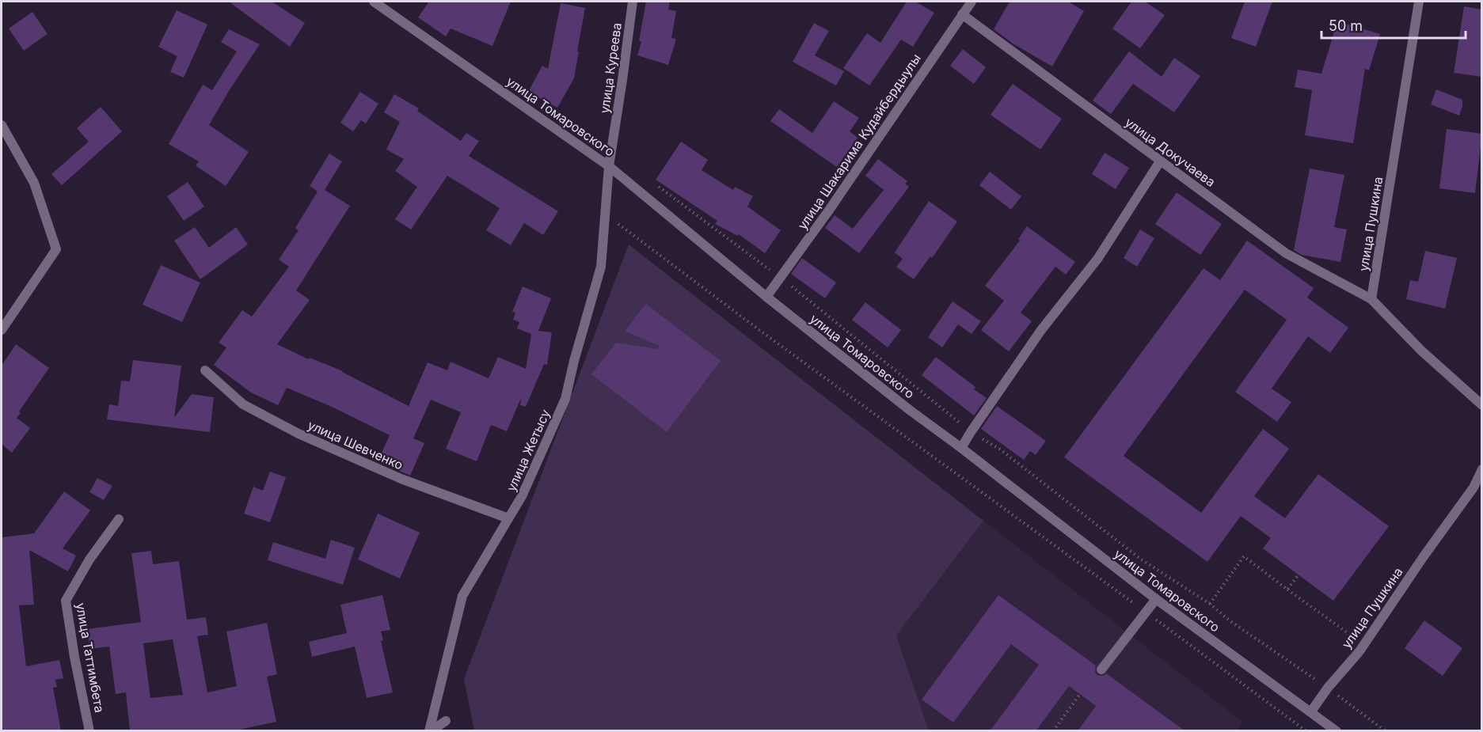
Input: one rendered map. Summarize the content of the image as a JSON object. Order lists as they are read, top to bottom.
{
  "streets": {
    "street": [
      "улица Куреева",
      "улица Томаровского",
      "улица Шакарима Кудайбердыулы",
      "улица Докучаева",
      "улица Пушкина",
      "улица Шевченко",
      "улица Жетысу",
      "улица Таттимбета"
    ]
  },
  "crossings": [
    ["улица Куреева", "улица Томаровского"],
    ["улица Куреева", "улица Жетысу"],
    ["улица Томаровского", "улица Шакарима Кудайбердыулы"],
    ["улица Томаровского", "улица Пушкина"],
    ["улица Томаровского", "улица Жетысу"],
    ["улица Шакарима Кудайбердыулы", "улица Докучаева"],
    ["улица Докучаева", "улица Пушкина"],
    ["улица Шевченко", "улица Жетысу"]
  ],
  "scale_bar": "50 m"
}
